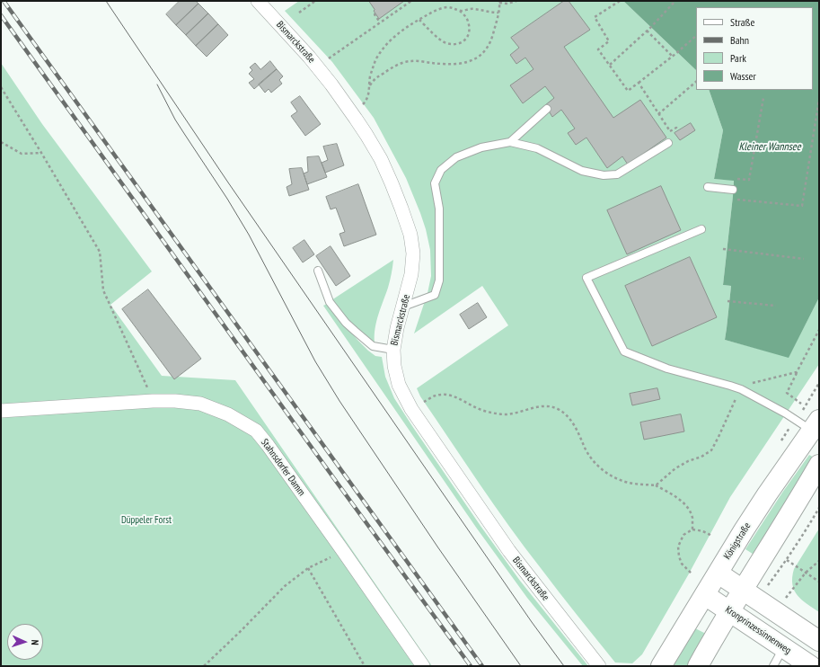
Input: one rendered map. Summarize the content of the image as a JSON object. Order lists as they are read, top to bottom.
{
  "streets": {
    "main road": ["Königstraße", "Kronprinzessinnenweg"],
    "street": ["Bismarckstraße", "Stahnsdorfer Damm"]
  },
  "crossings": [
    ["Königstraße", "Kronprinzessinnenweg"]
  ],
  "water": ["Kleiner Wannsee"],
  "parks": ["Düppeler Forst"],
  "legend": [
    "Straße",
    "Bahn",
    "Park",
    "Wasser"
  ],
  "north": "right"
}
